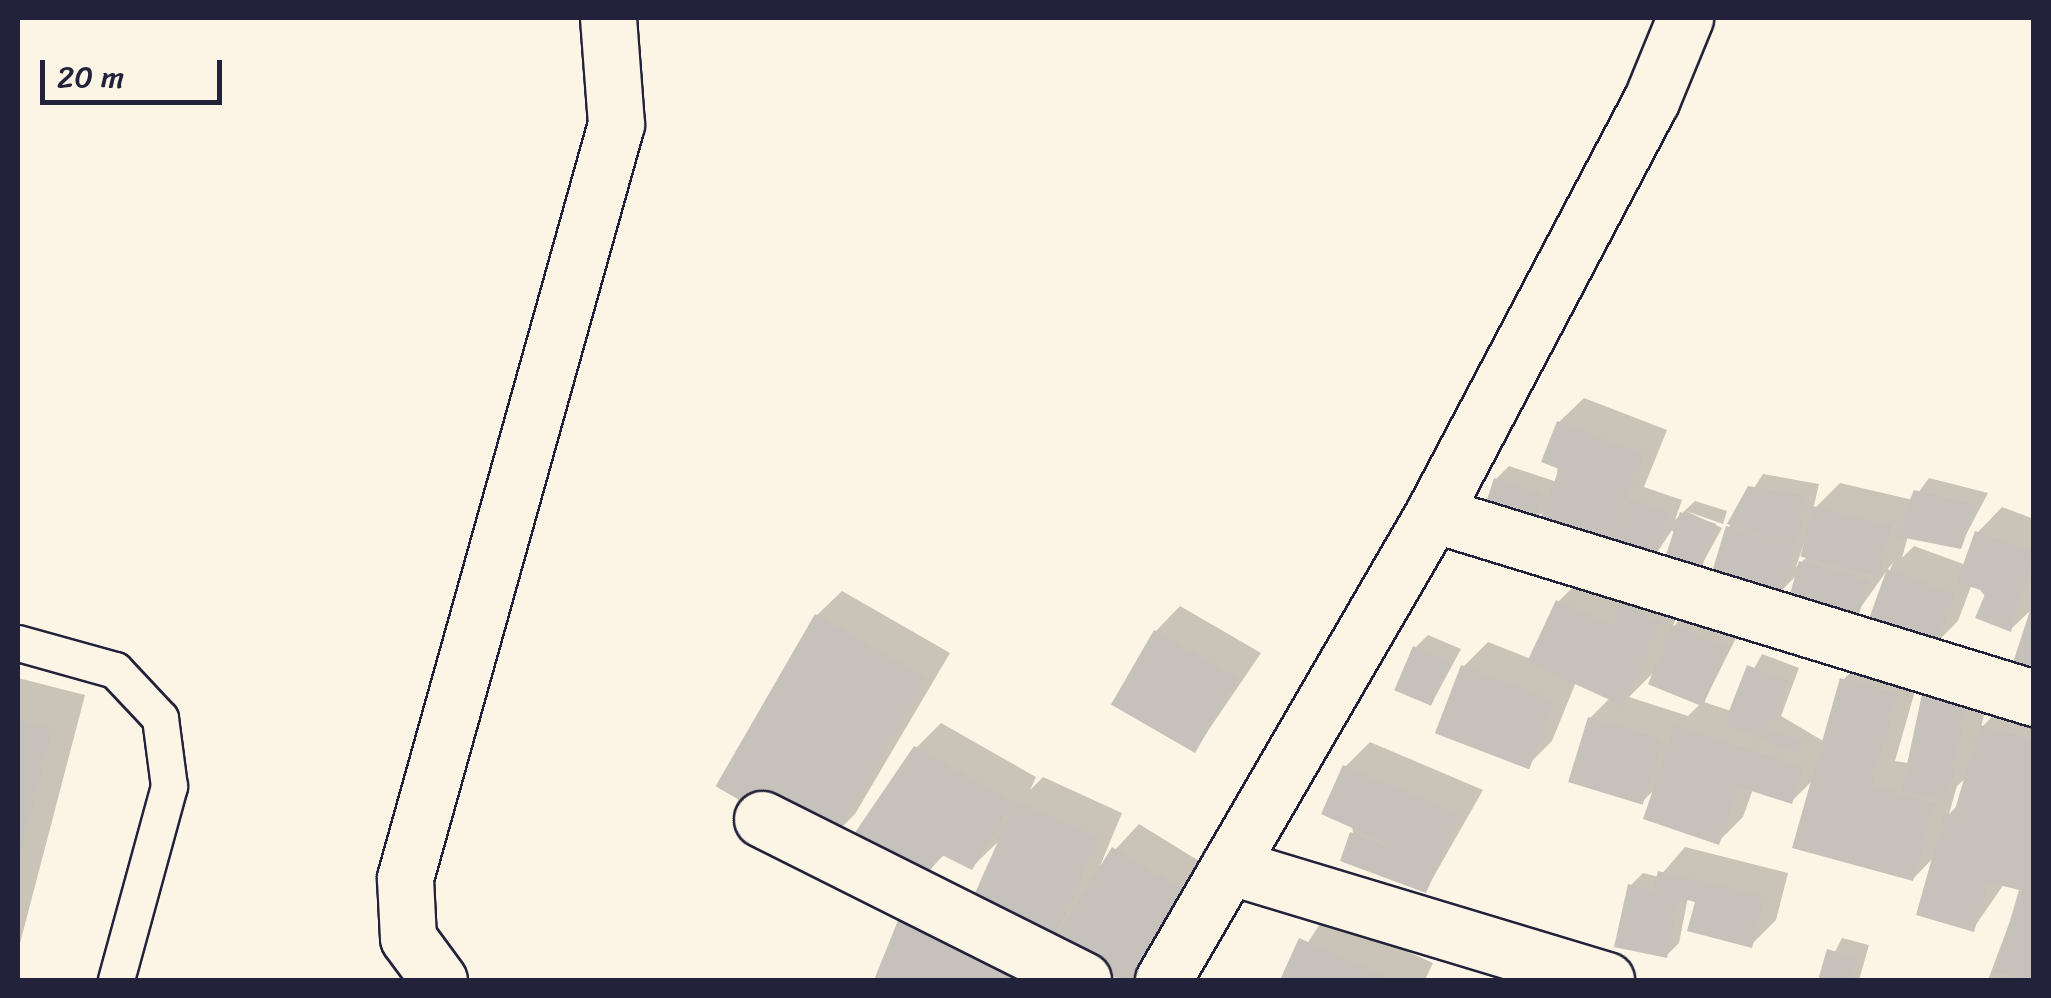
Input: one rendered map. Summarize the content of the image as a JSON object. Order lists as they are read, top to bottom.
{
  "scale_bar": "20 m"
}
